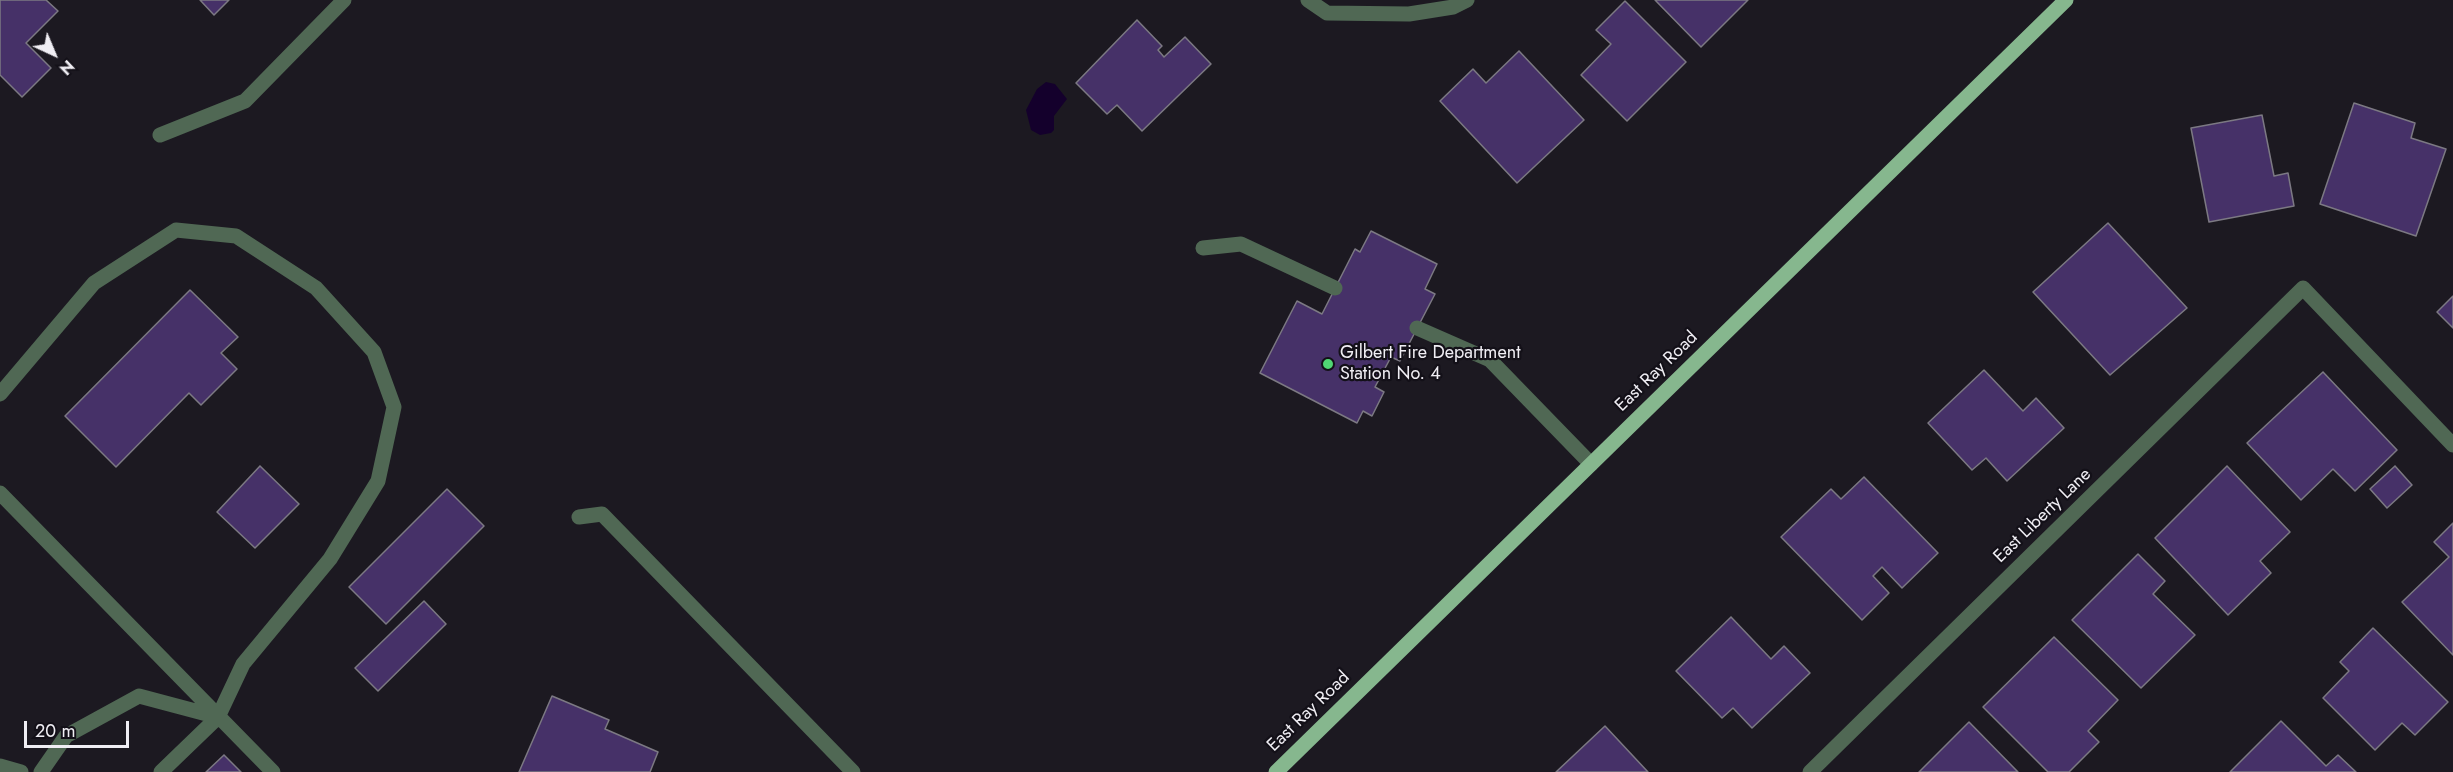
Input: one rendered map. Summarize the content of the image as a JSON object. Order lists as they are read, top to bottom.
{
  "streets": {
    "main road": ["East Ray Road"],
    "street": ["East Liberty Lane"]
  },
  "places": ["Gilbert Fire Department Station No. 4"],
  "scale_bar": "20 m",
  "north": "bottom right"
}
